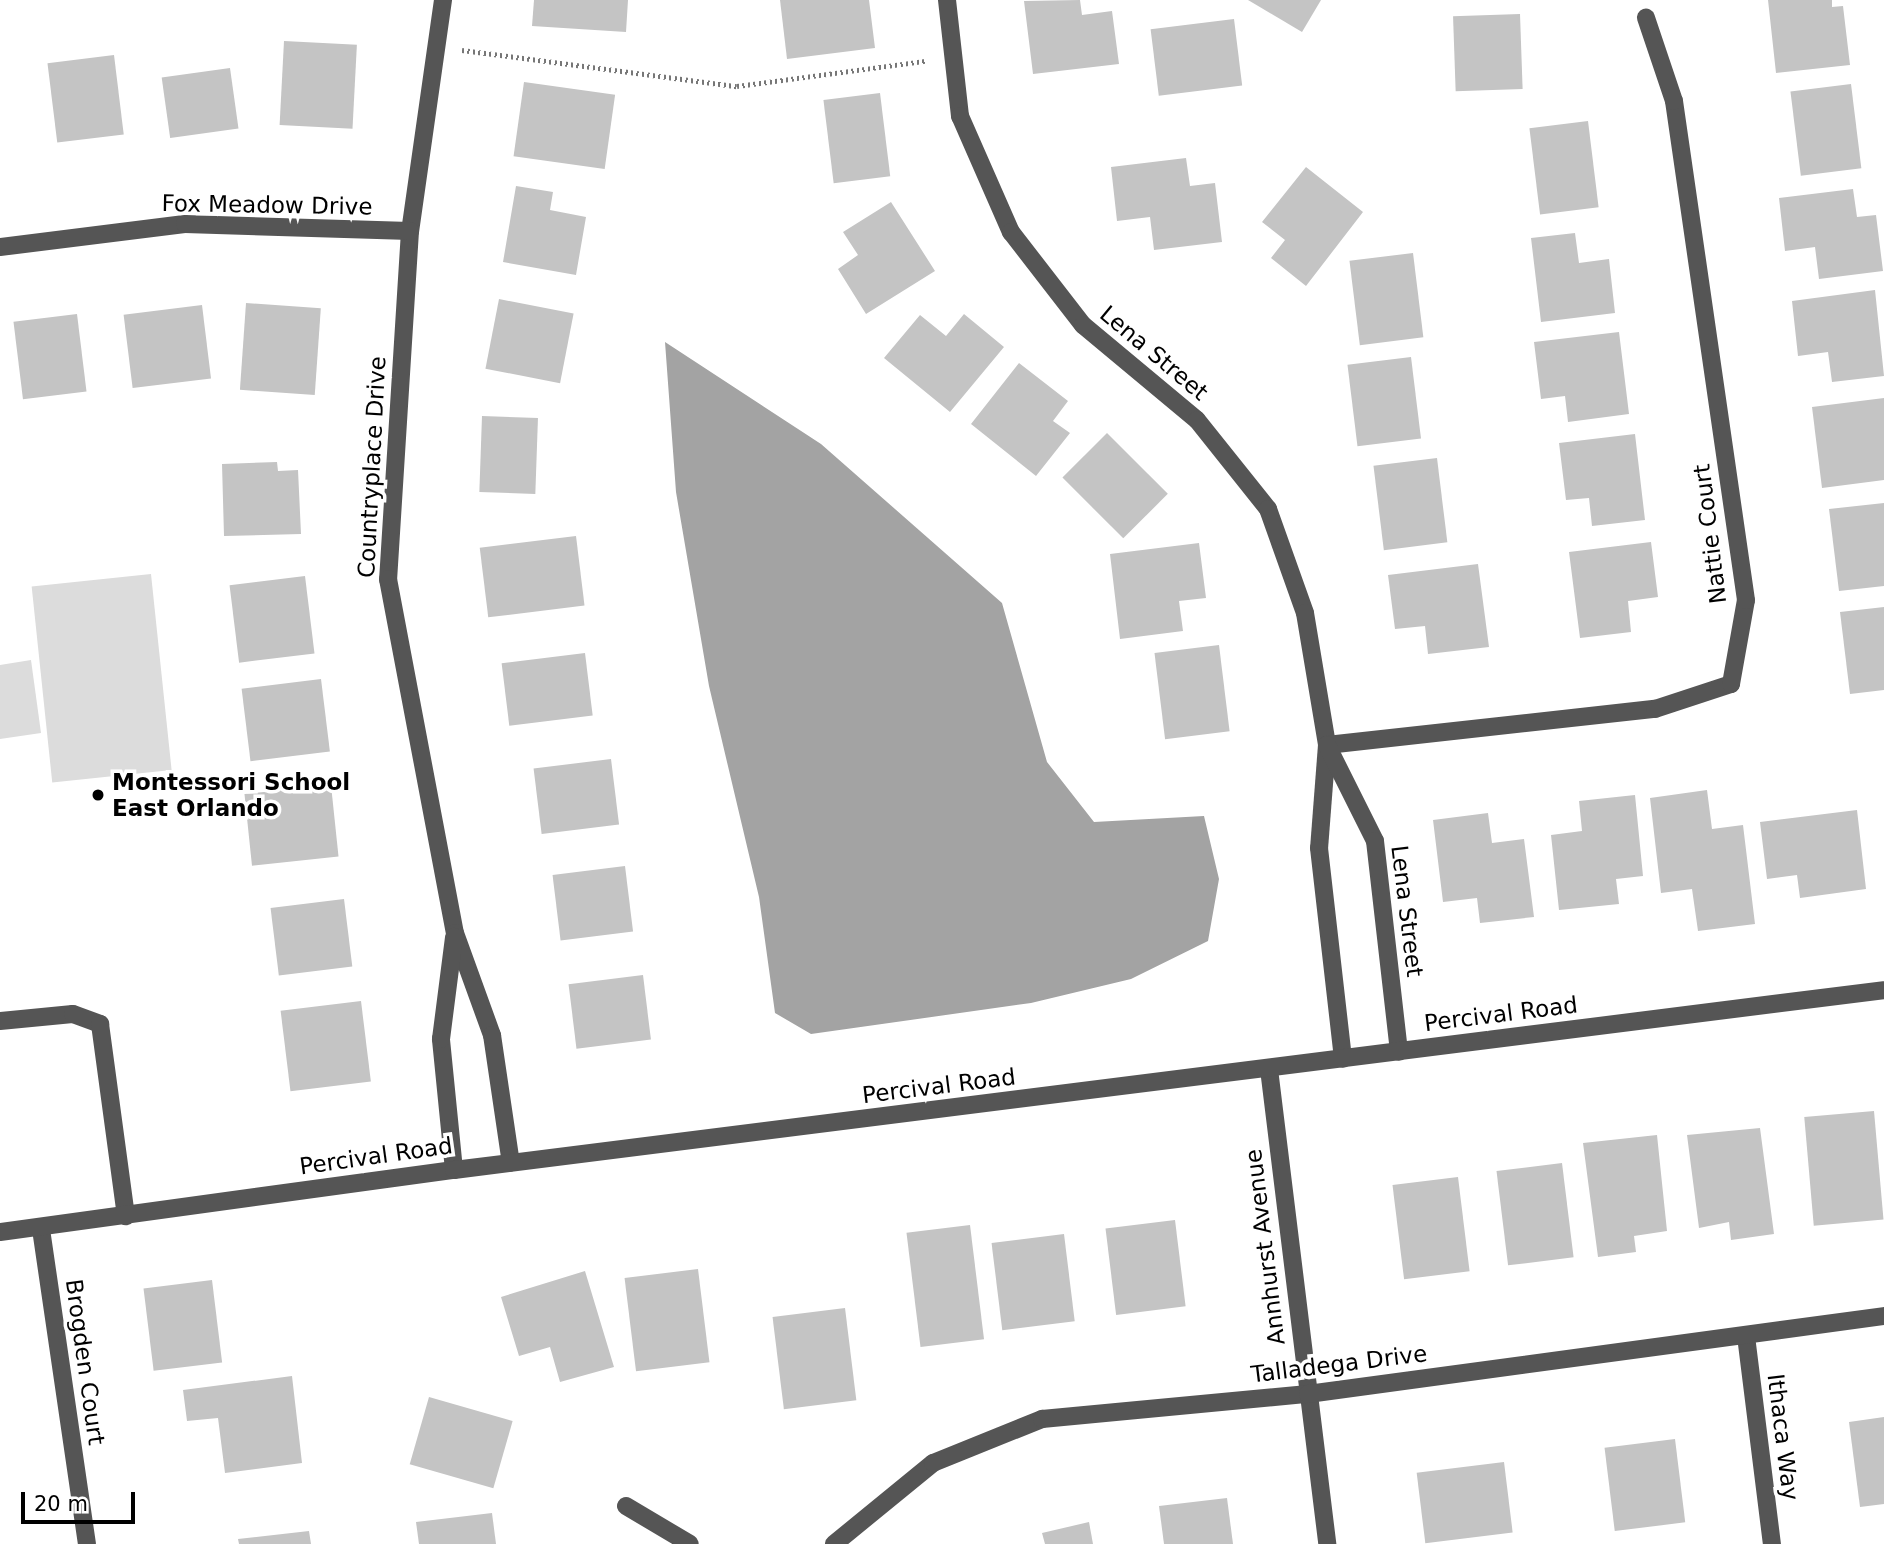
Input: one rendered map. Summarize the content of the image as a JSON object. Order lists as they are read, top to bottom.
{
  "streets": {
    "street": [
      "Fox Meadow Drive",
      "Lena Street",
      "Countryplace Drive",
      "Nattie Court",
      "Percival Road",
      "Annhurst Avenue",
      "Brogden Court",
      "Talladega Drive",
      "Ithaca Way"
    ]
  },
  "crossings": [
    ["Fox Meadow Drive", "Countryplace Drive"],
    ["Lena Street", "Nattie Court"],
    ["Lena Street", "Percival Road"],
    ["Countryplace Drive", "Percival Road"],
    ["Percival Road", "Annhurst Avenue"],
    ["Percival Road", "Brogden Court"],
    ["Annhurst Avenue", "Talladega Drive"],
    ["Talladega Drive", "Ithaca Way"]
  ],
  "places": ["Montessori School East Orlando"],
  "scale_bar": "20 m"
}
